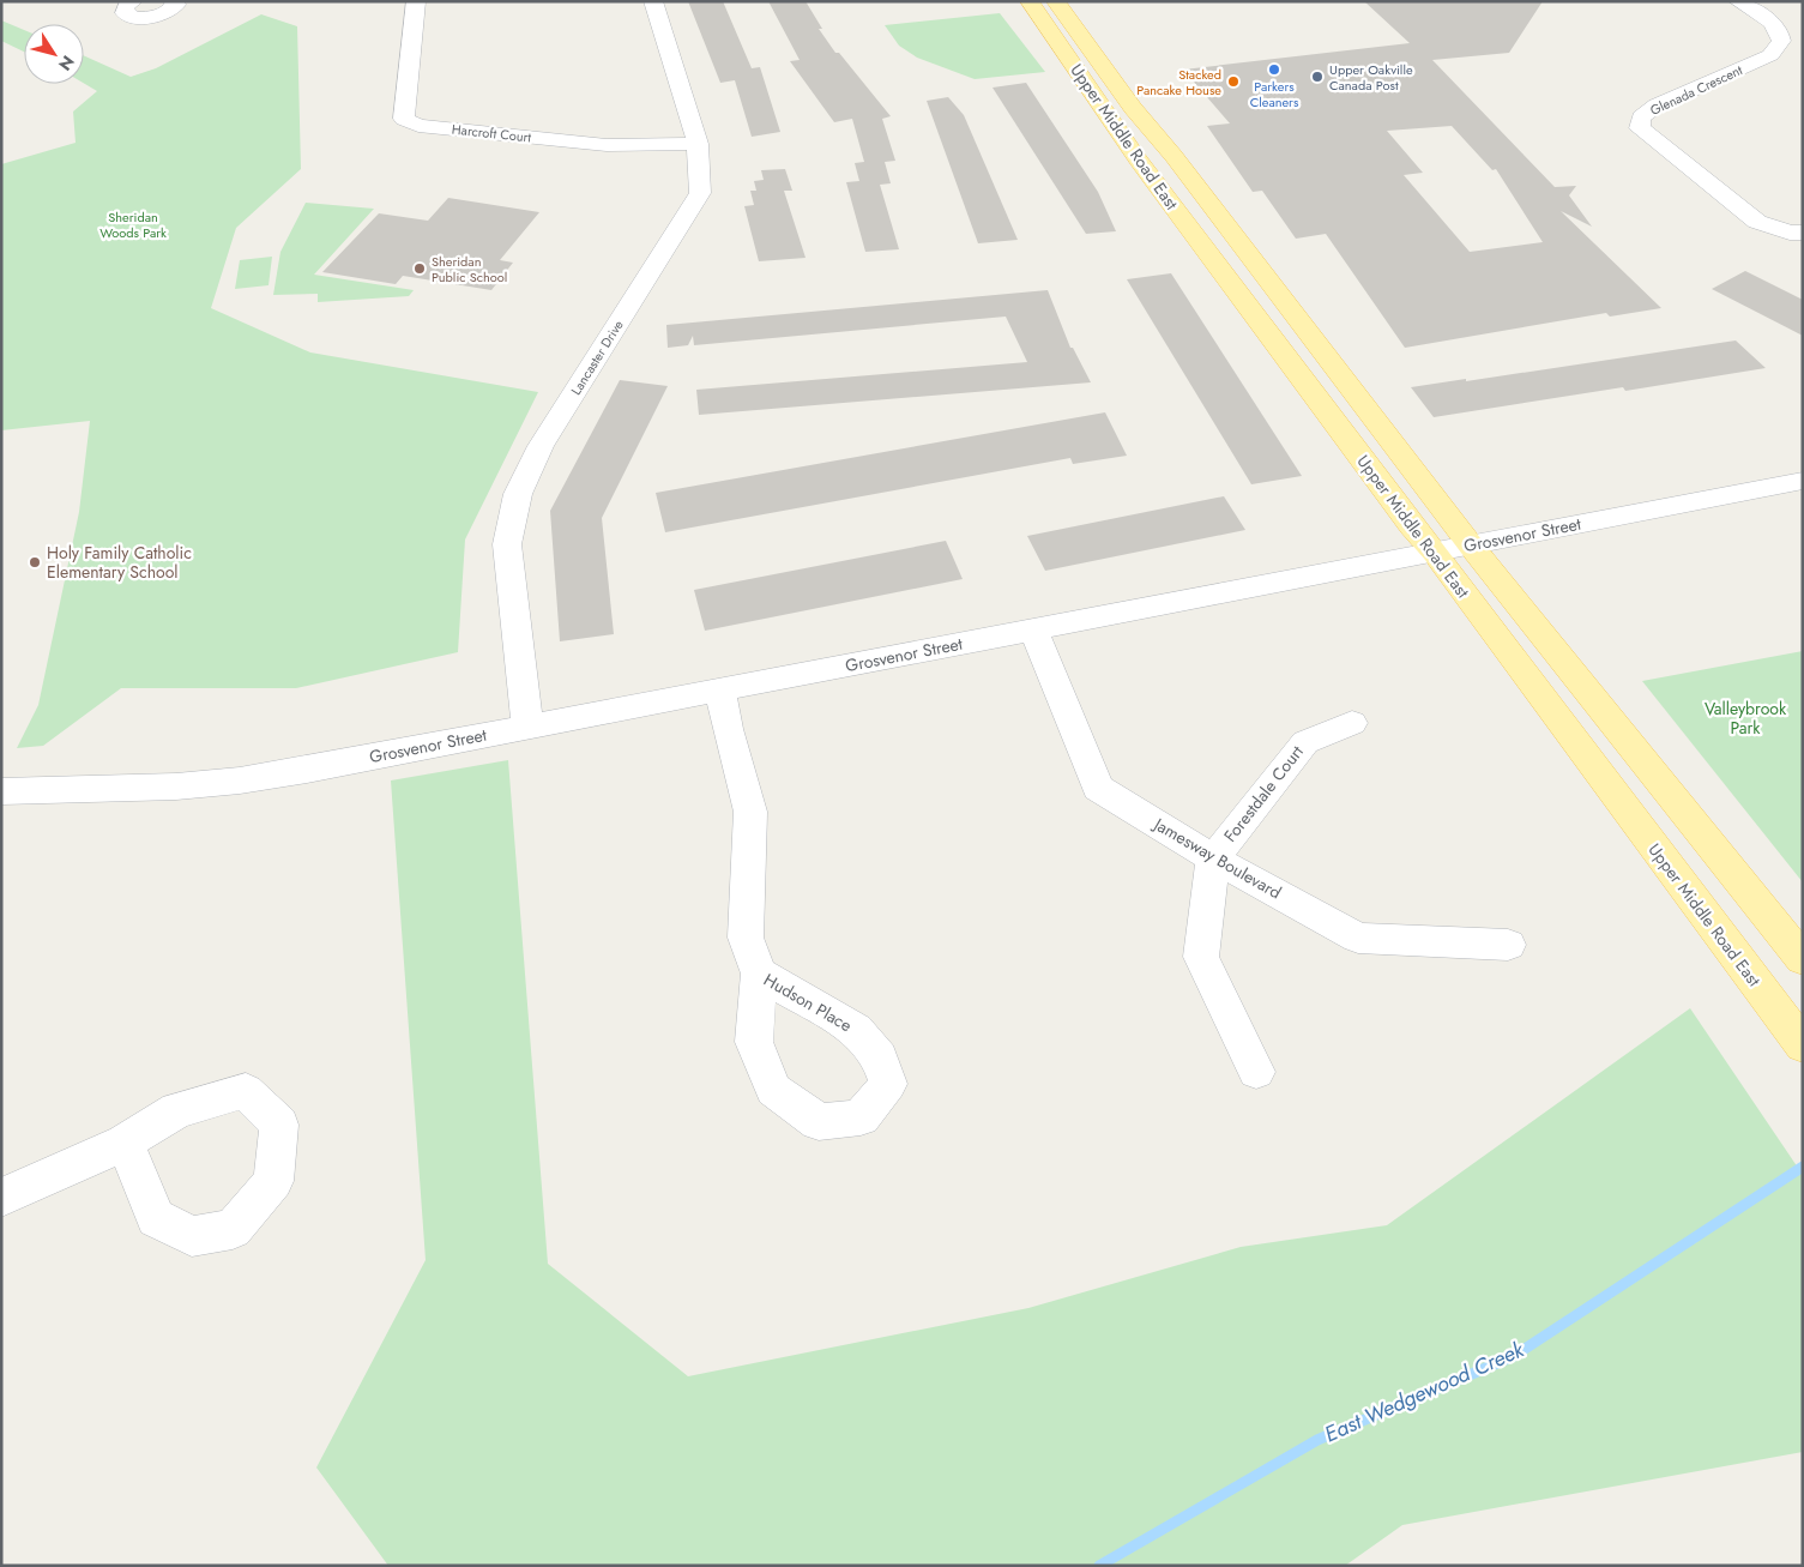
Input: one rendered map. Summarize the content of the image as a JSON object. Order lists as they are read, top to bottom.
{
  "streets": {
    "main road": ["Upper Middle Road East"],
    "street": [
      "Glenada Crescent",
      "Harcroft Court",
      "Lancaster Drive",
      "Grosvenor Street",
      "Forestdale Court",
      "Jamesway Boulevard",
      "Hudson Place"
    ]
  },
  "crossings": [
    ["Harcroft Court", "Lancaster Drive"],
    ["Upper Middle Road East", "Grosvenor Street"],
    ["Lancaster Drive", "Grosvenor Street"],
    ["Grosvenor Street", "Jamesway Boulevard"],
    ["Grosvenor Street", "Hudson Place"],
    ["Forestdale Court", "Jamesway Boulevard"]
  ],
  "water": ["East Wedgewood Creek"],
  "parks": ["Sheridan Woods Park", "Valleybrook Park"],
  "places": [
    "Parkers Cleaners",
    "Upper Oakville Canada Post",
    "Stacked Pancake House",
    "Sheridan Public School",
    "Holy Family Catholic Elementary School"
  ],
  "north": "bottom right"
}
